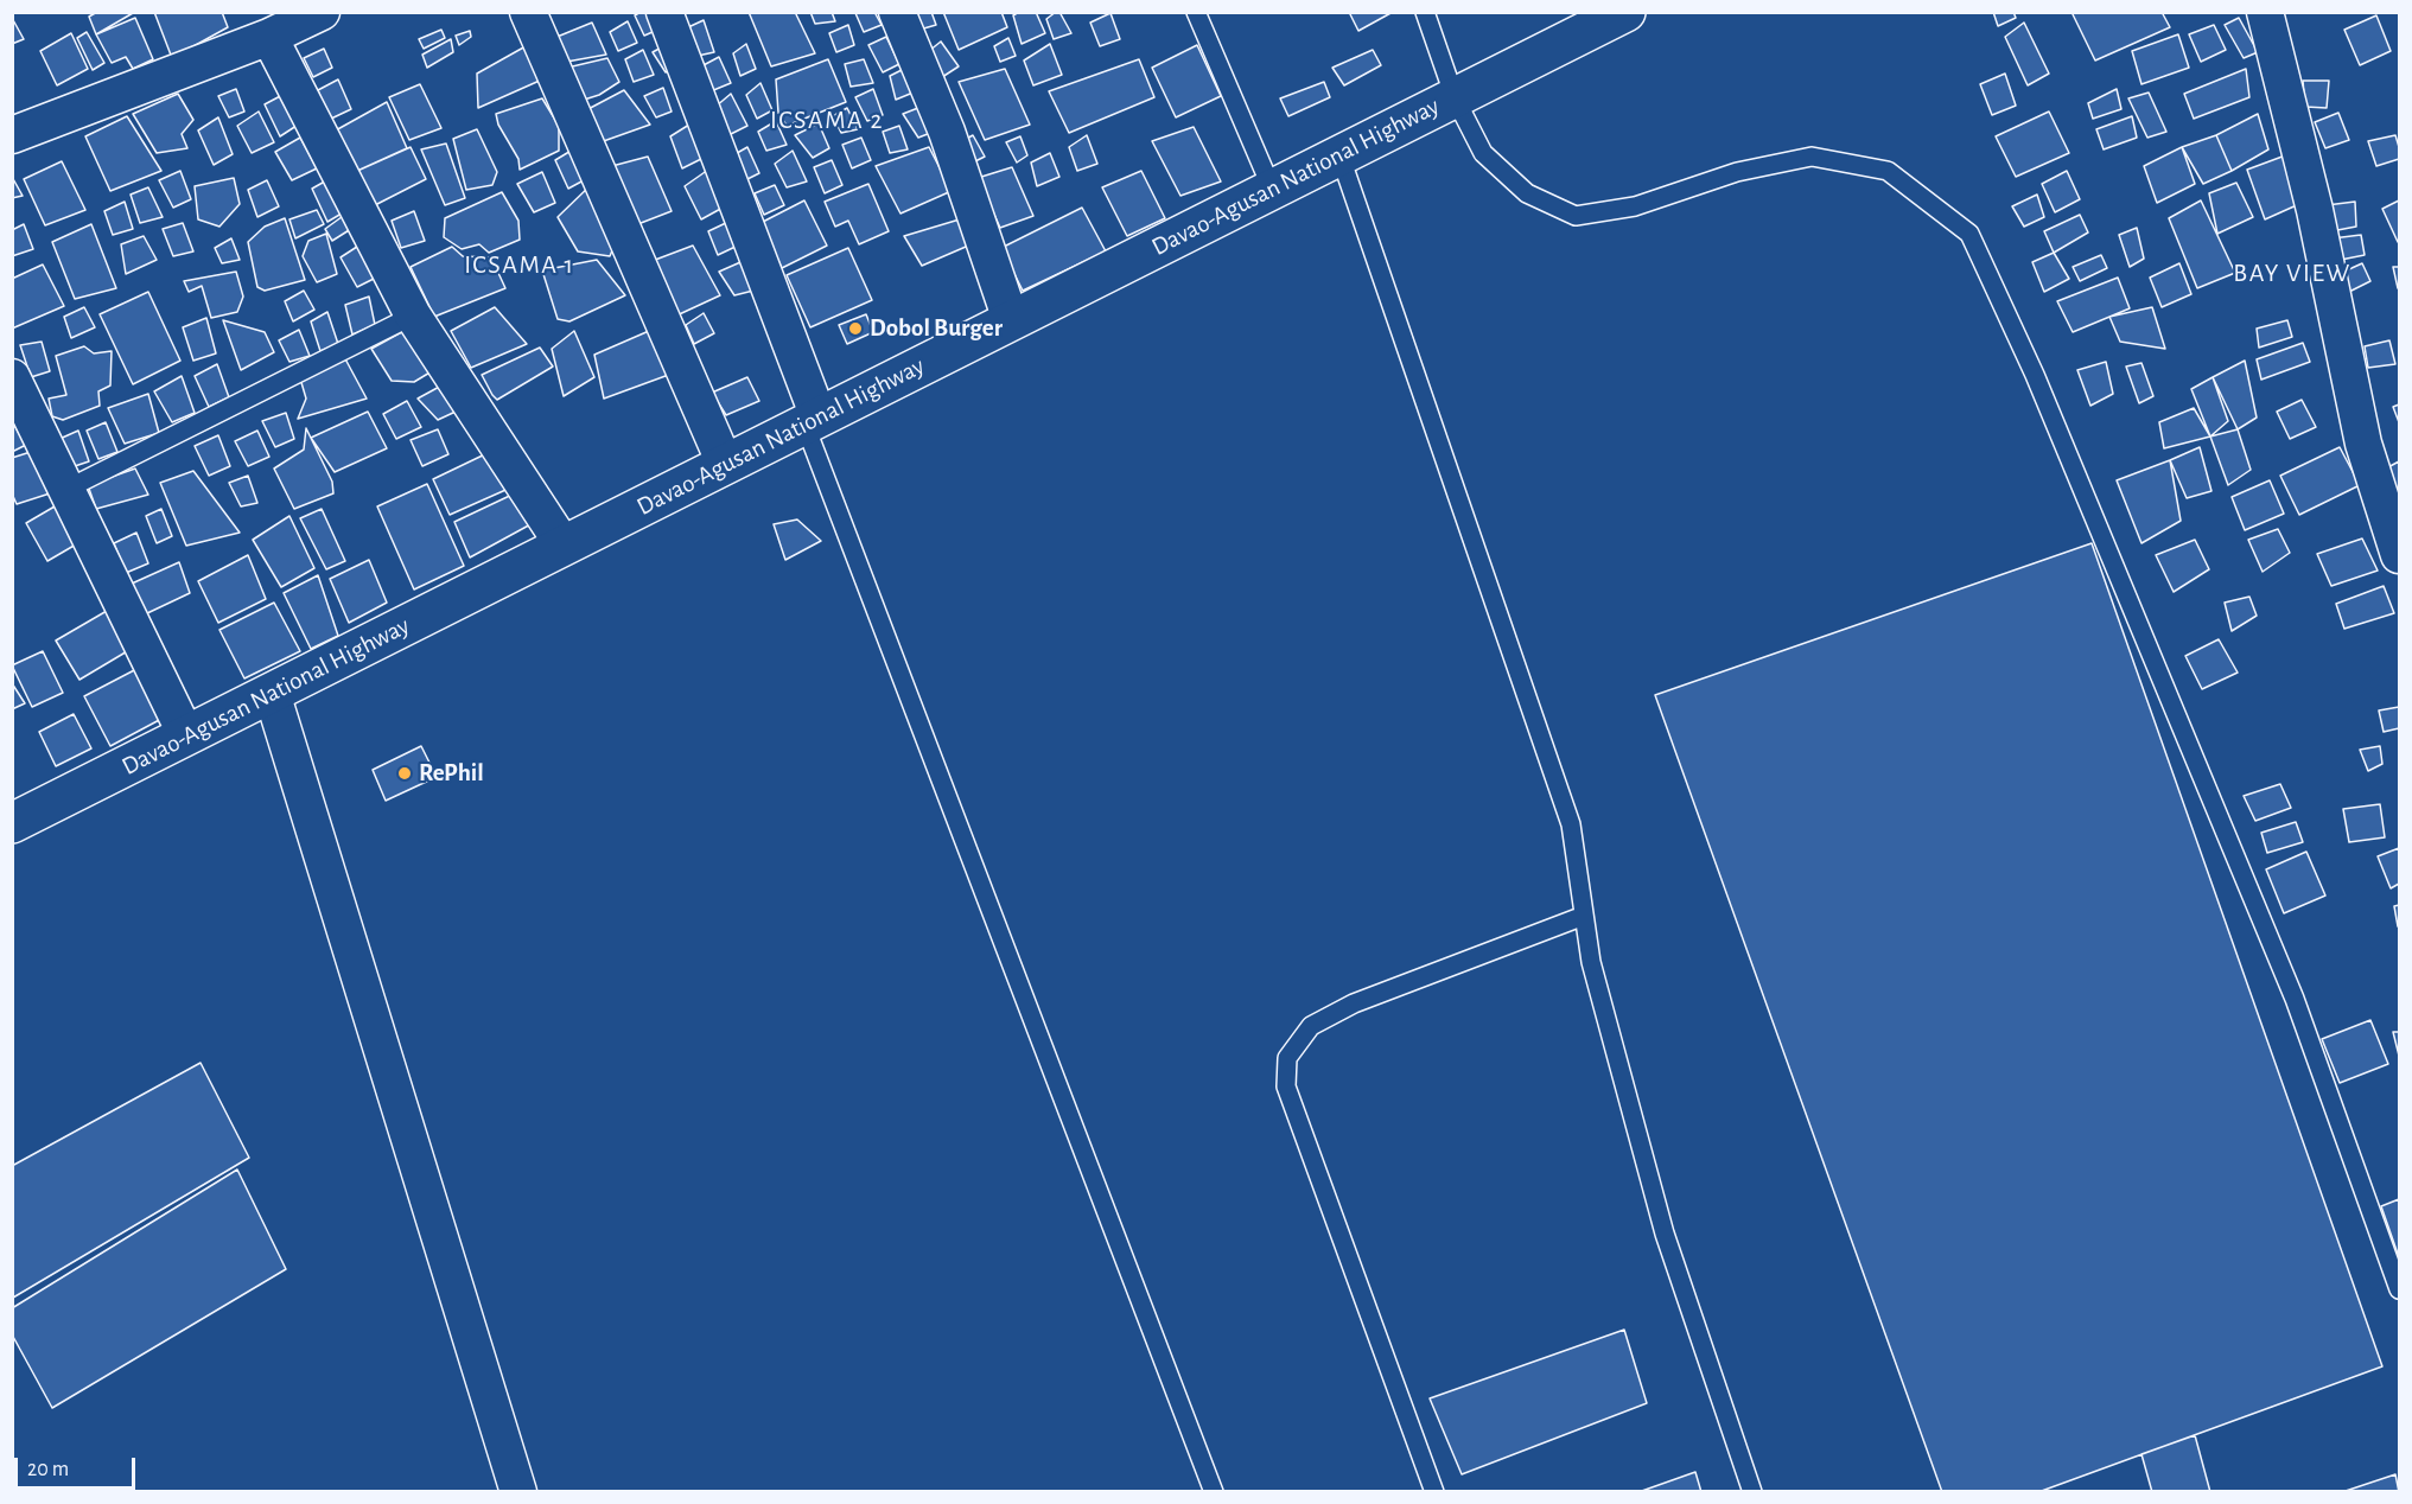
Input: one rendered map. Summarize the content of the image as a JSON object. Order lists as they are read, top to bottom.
{
  "streets": {
    "main road": ["Davao-Agusan National Highway"]
  },
  "districts": ["ICSAMA 2", "ICSAMA 1", "BAY VIEW"],
  "places": ["Dobol Burger", "RePhil"],
  "scale_bar": "20 m"
}
